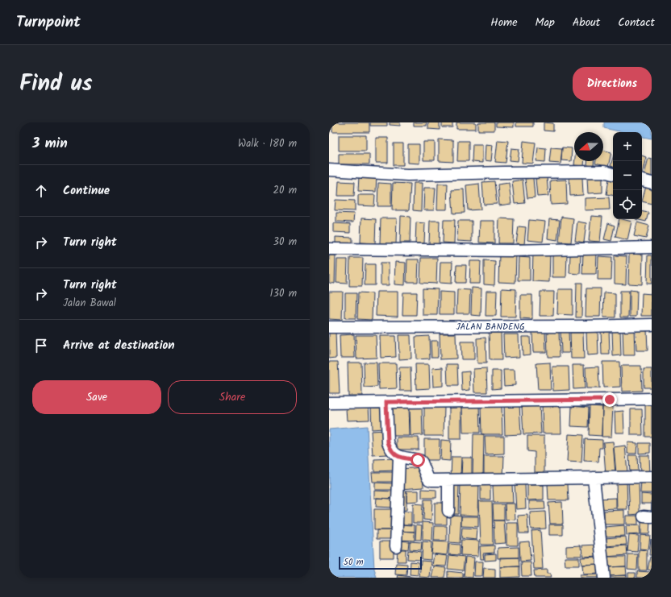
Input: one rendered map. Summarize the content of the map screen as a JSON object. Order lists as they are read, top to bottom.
{
  "streets": {
    "street": ["JALAN BANDENG"]
  },
  "scale_bar": "50 m",
  "north": "left",
  "page": {
    "header": "Turnpoint",
    "nav": [
      "Home",
      "Map",
      "About",
      "Contact"
    ],
    "title": "Find us",
    "buttons": [
      "Directions",
      ["Save", "Share"]
    ],
    "heading": ["3 min", "Walk · 180 m"],
    "map_buttons": ["+", "−"],
    "list": [
      ["Continue", "20 m"],
      ["Turn right", "30 m"],
      ["Turn right", "Jalan Bawal", "130 m"],
      "Arrive at destination"
    ],
    "scale": "50 m"
  }
}
